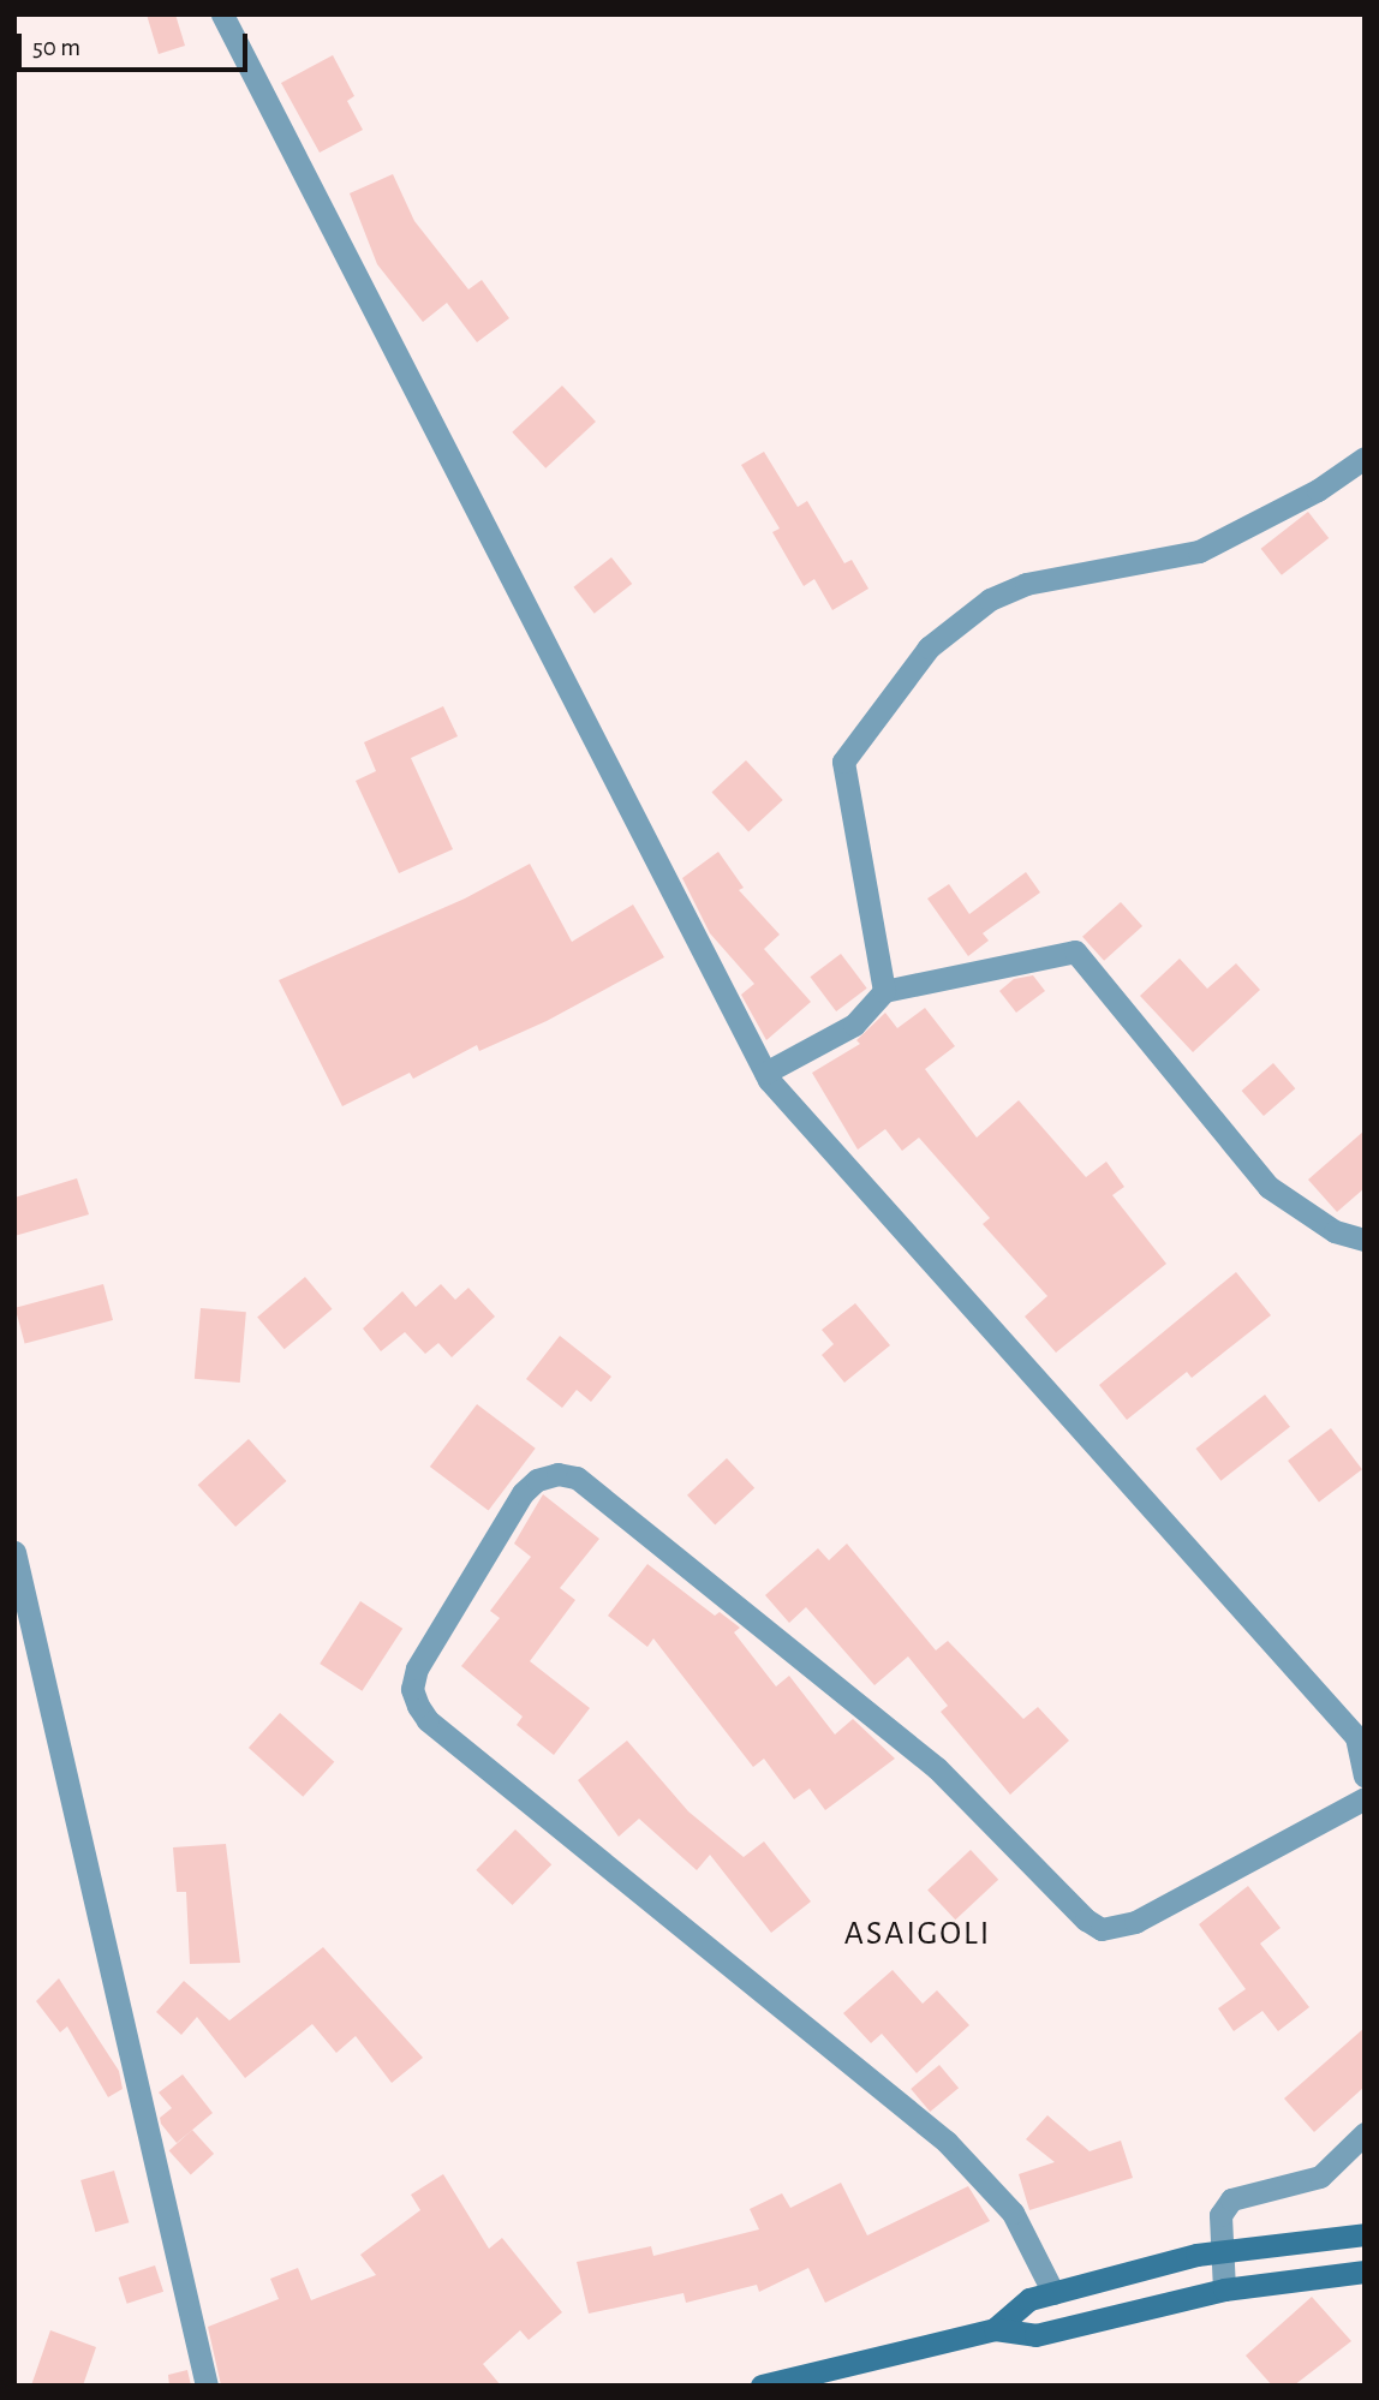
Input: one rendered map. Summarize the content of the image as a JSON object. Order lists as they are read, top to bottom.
{
  "districts": ["ASAIGOLI"],
  "scale_bar": "50 m"
}
